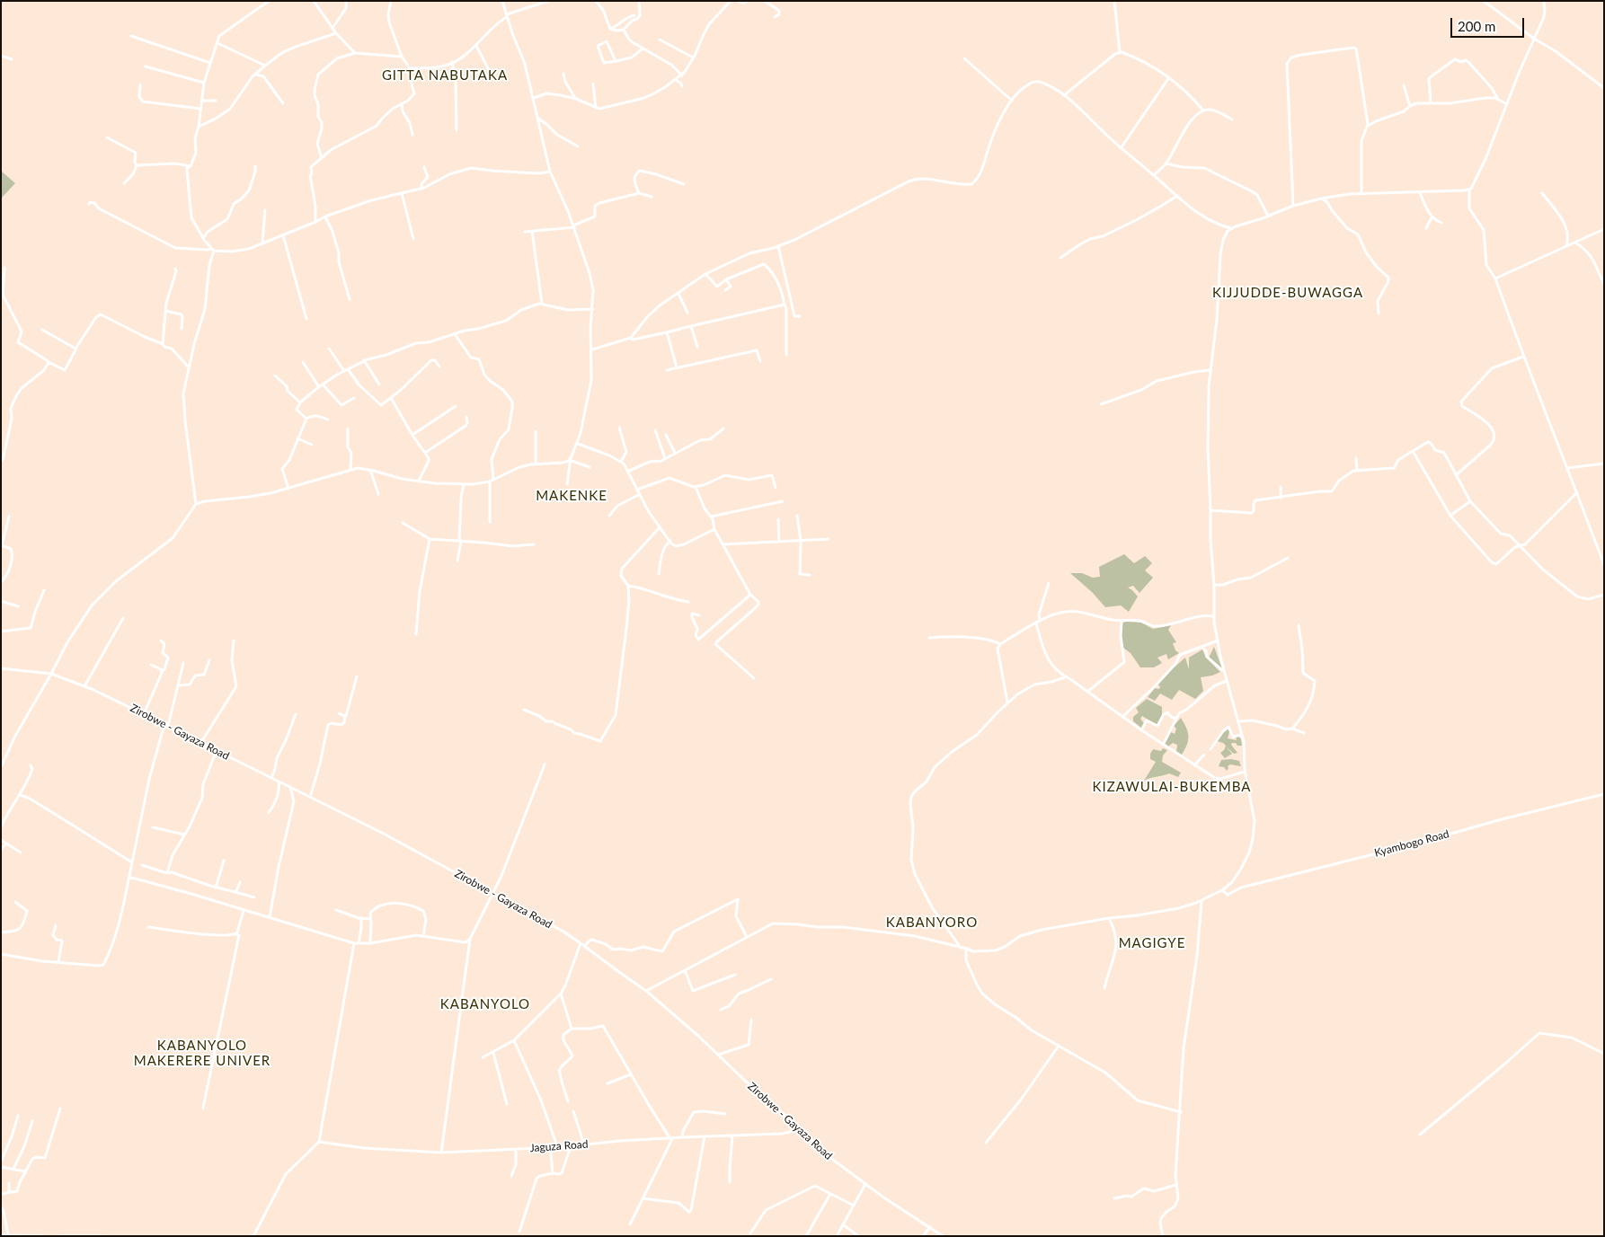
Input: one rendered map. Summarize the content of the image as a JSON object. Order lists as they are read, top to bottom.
{
  "streets": {
    "street": ["Zirobwe - Gayaza Road", "Kyambogo Road", "Jaguza Road"]
  },
  "crossings": [
    ["Zirobwe - Gayaza Road", "Jaguza Road"]
  ],
  "districts": [
    "GITTA NABUTAKA",
    "KIJJUDDE-BUWAGGA",
    "MAKENKE",
    "KIZAWULAI-BUKEMBA",
    "KABANYORO",
    "MAGIGYE",
    "KABANYOLO",
    "KABANYOLO MAKERERE UNIVER"
  ],
  "scale_bar": "200 m"
}
